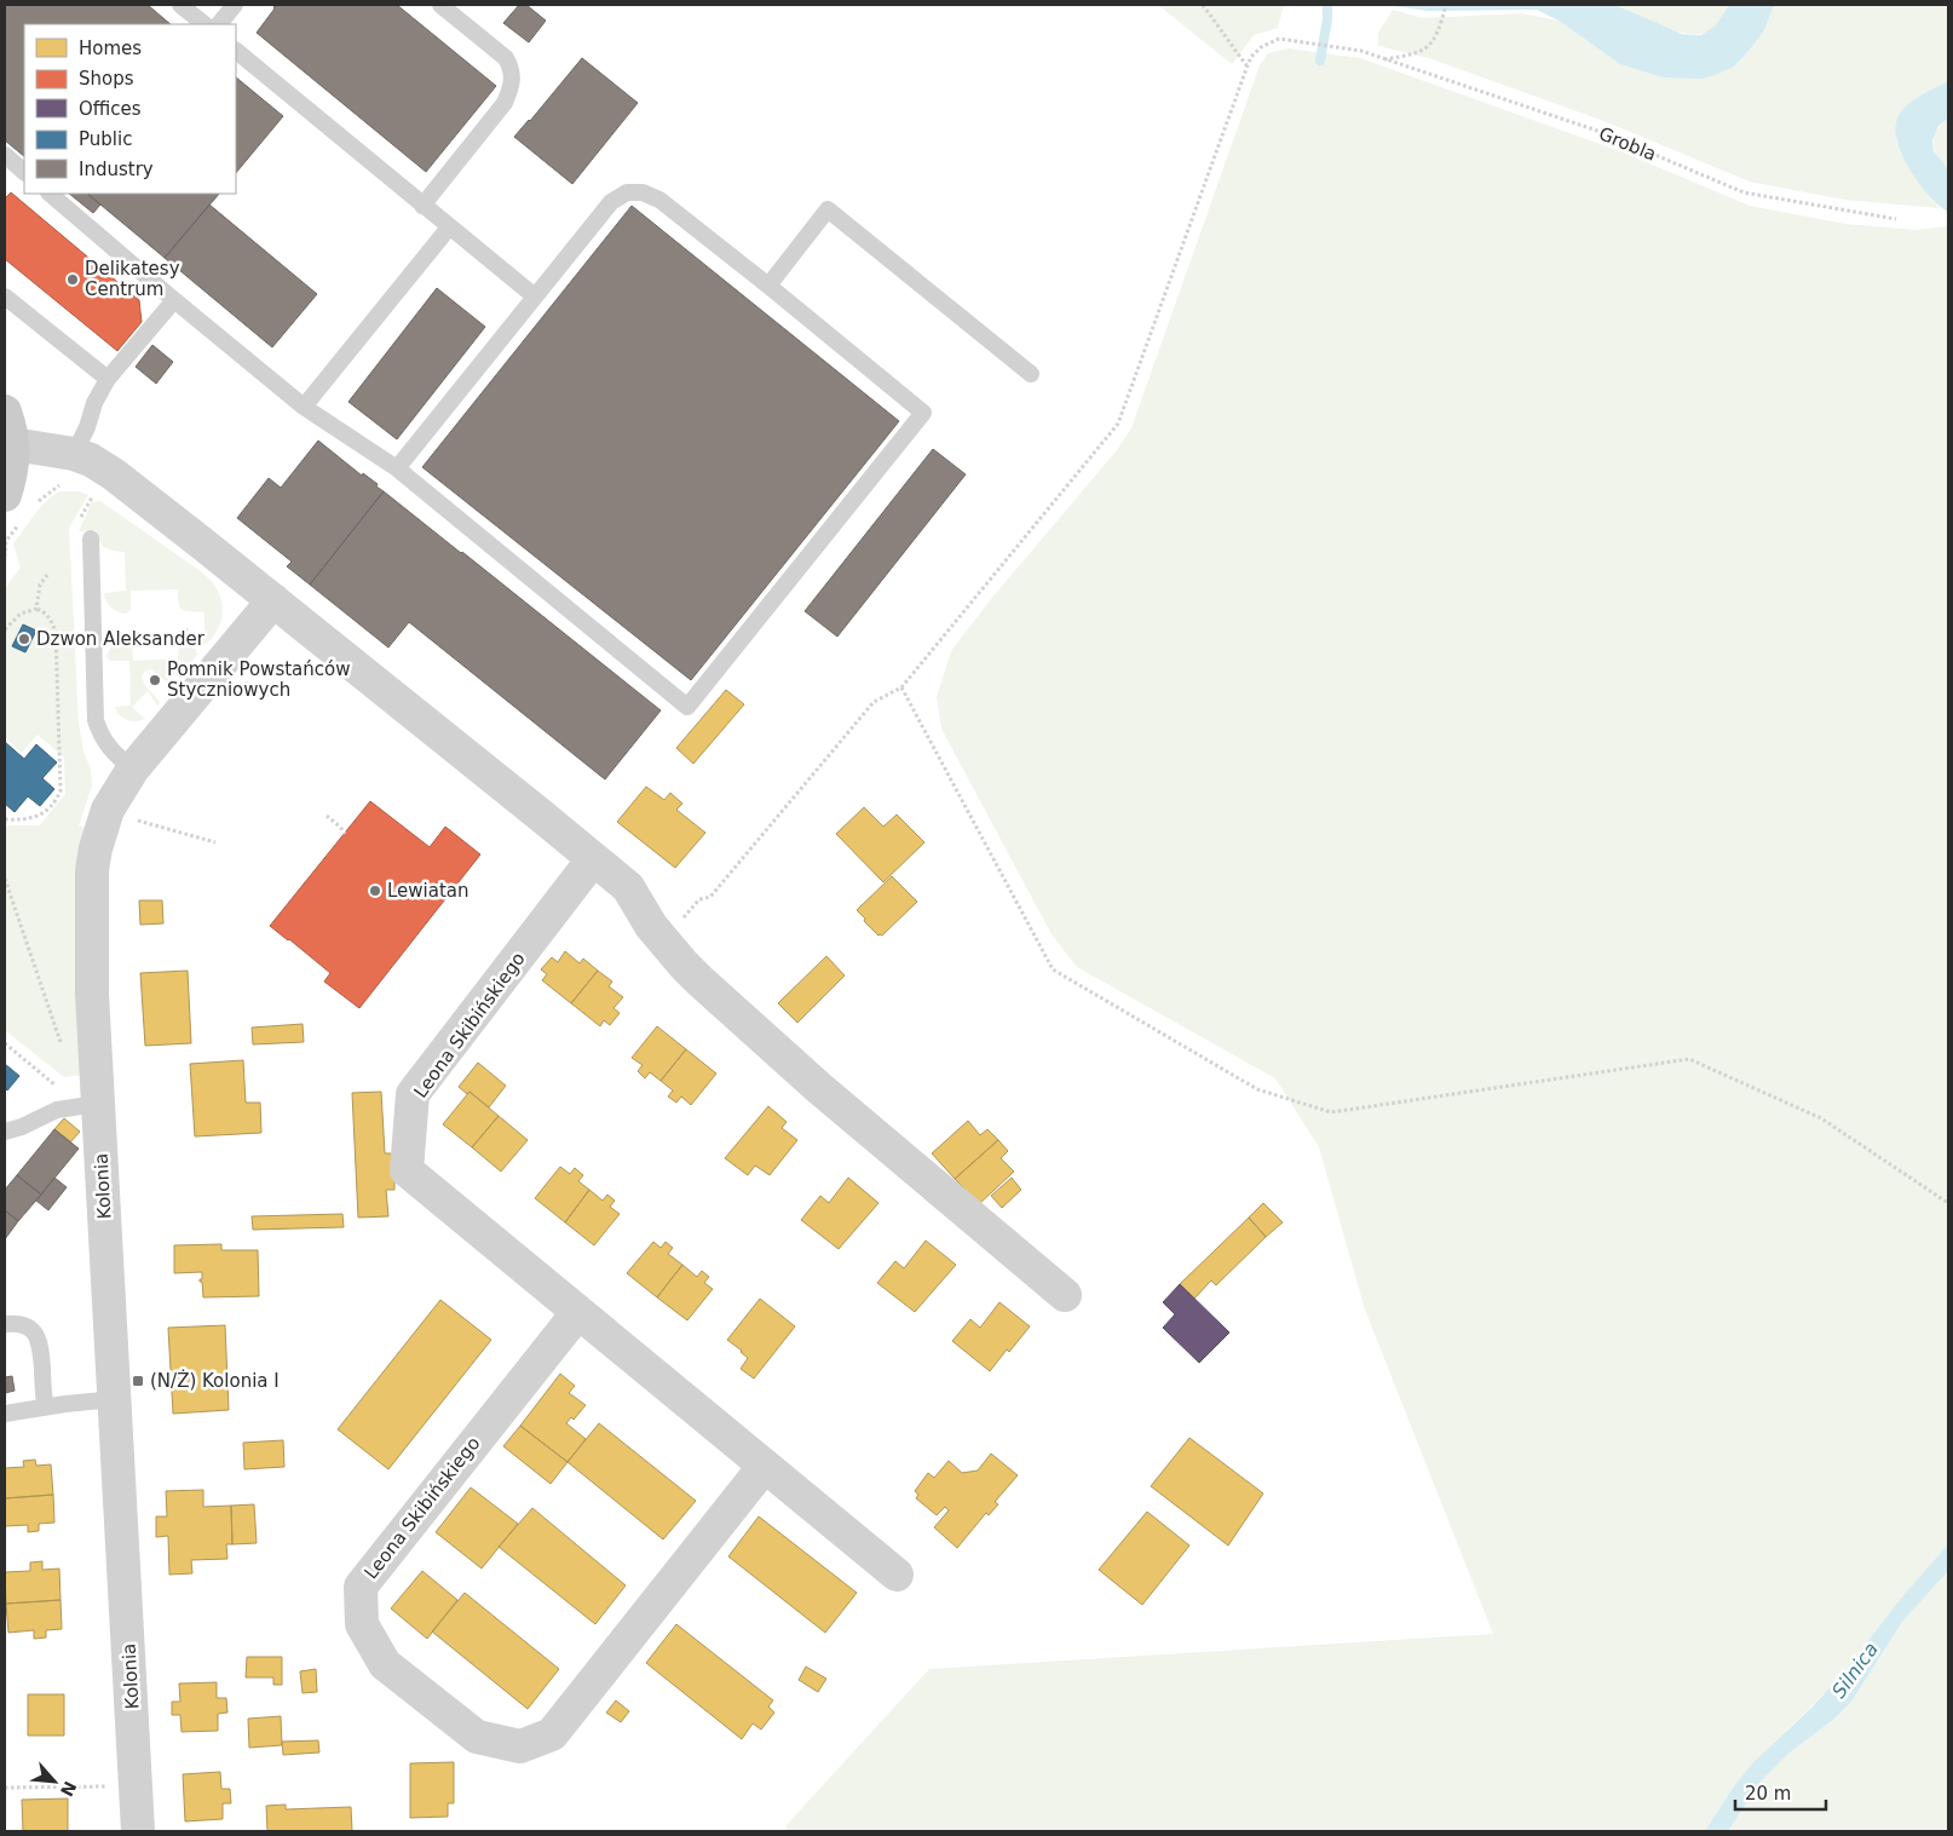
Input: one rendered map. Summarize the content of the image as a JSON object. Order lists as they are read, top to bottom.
{
  "streets": {
    "street": ["Leona Skibińskiego", "Kolonia"],
    "path": ["Grobla"]
  },
  "water": ["Silnica"],
  "places": {
    "other": [
      "Delikatesy Centrum",
      "Dzwon Aleksander",
      "Pomnik Powstańców Styczniowych",
      "Lewiatan"
    ],
    "transit": ["(N/Ż) Kolonia I"]
  },
  "legend": [
    "Homes",
    "Shops",
    "Offices",
    "Public",
    "Industry"
  ],
  "scale_bar": "20 m",
  "north": "bottom right"
}
